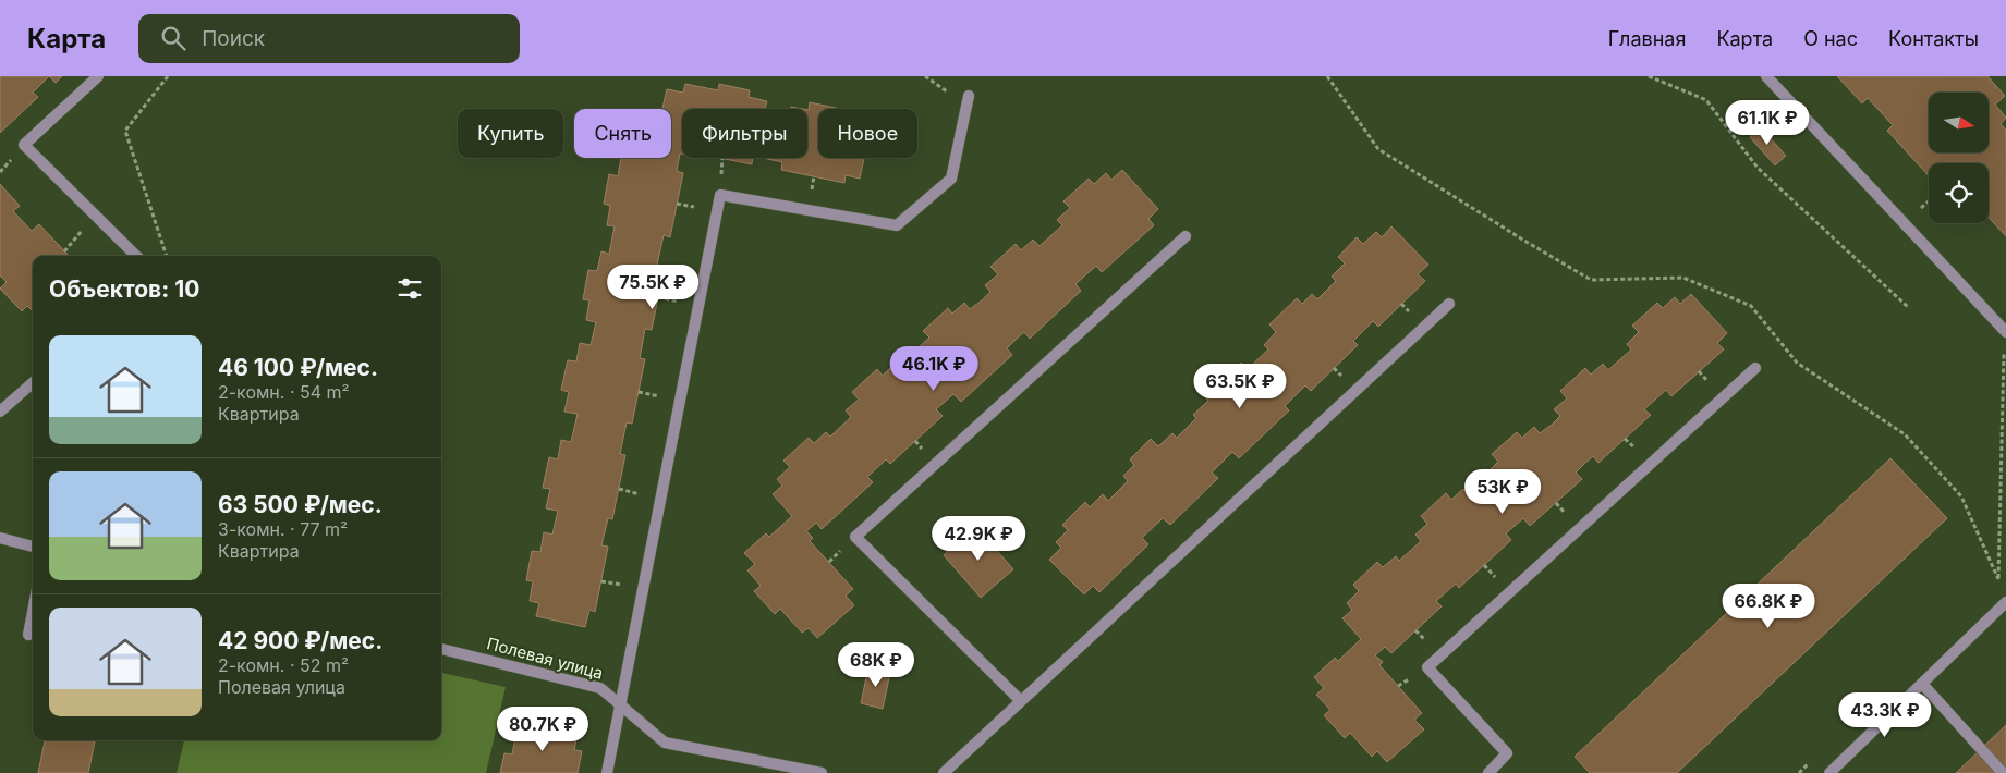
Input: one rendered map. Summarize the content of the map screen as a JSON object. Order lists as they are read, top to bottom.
{
  "streets": {
    "street": ["Полевая улица"]
  },
  "north": "right",
  "page": {
    "header": "Карта",
    "search": "Поиск",
    "nav": [
      "Главная",
      "Карта",
      "О нас",
      "Контакты"
    ],
    "price": [
      "61.1K ₽",
      "75.5K ₽",
      "46.1K ₽",
      "63.5K ₽",
      "53K ₽",
      "42.9K ₽",
      "66.8K ₽",
      "68K ₽",
      "43.3K ₽",
      "80.7K ₽"
    ],
    "chip": [
      "Купить",
      "Снять",
      "Фильтры",
      "Новое"
    ],
    "heading": "Объектов: 10",
    "list": [
      {
        "name": "46 100 ₽/мес.",
        "note": "2-комн. · 54 m² · Квартира"
      },
      {
        "name": "63 500 ₽/мес.",
        "note": "3-комн. · 77 m² · Квартира"
      },
      {
        "name": "42 900 ₽/мес.",
        "note": "2-комн. · 52 m² · Полевая улица"
      }
    ]
  }
}
